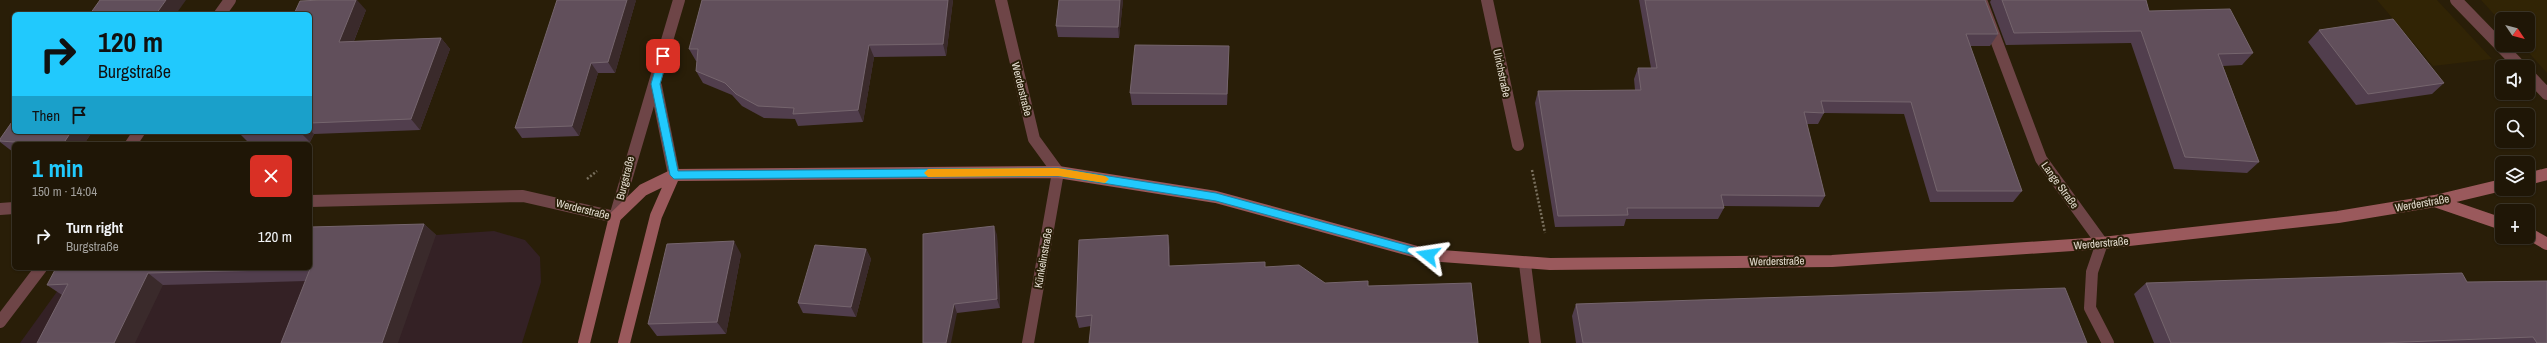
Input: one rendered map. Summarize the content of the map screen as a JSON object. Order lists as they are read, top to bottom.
{
  "streets": {
    "main road": ["Werderstraße", "Burgstraße"],
    "street": ["Ulrichstraße", "Lange Straße", "Künkelinstraße"]
  },
  "crossings": [
    ["Werderstraße", "Burgstraße"],
    ["Werderstraße", "Lange Straße"],
    ["Werderstraße", "Künkelinstraße"]
  ],
  "north": "bottom right",
  "page": {
    "map_buttons": "+",
    "turn": ["120 m", "Burgstraße"],
    "then": "Then",
    "heading": ["1 min", "150 m · 14:04"],
    "list": [
      {
        "name": "Turn right",
        "note": "Burgstraße",
        "value": "120 m"
      }
    ]
  }
}
